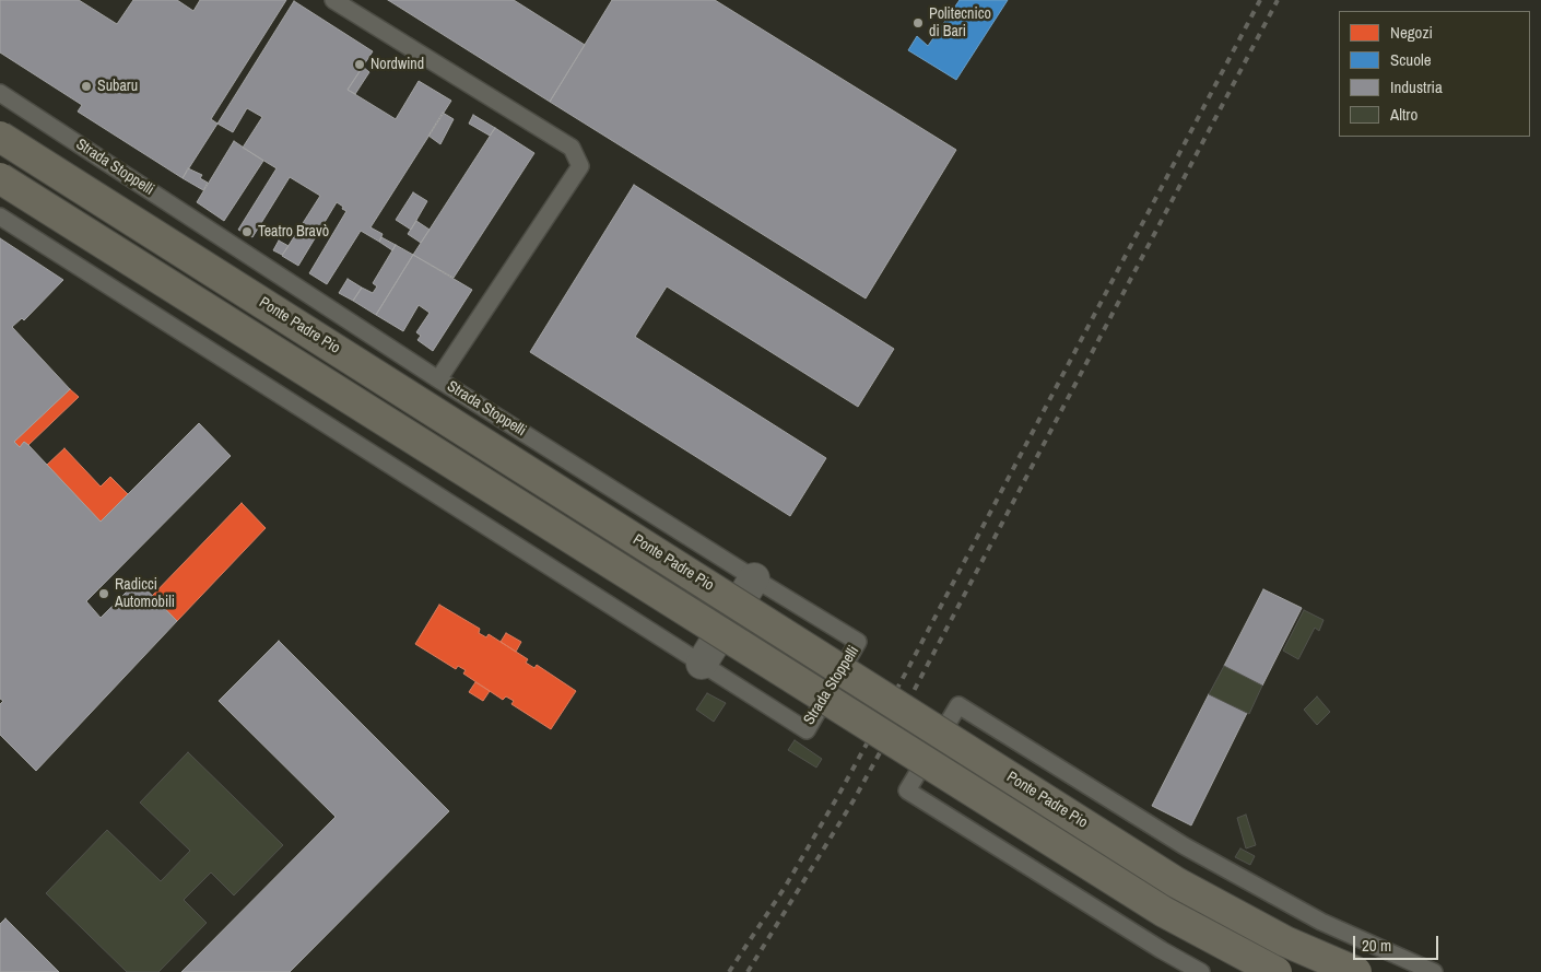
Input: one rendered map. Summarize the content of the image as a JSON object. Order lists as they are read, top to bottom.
{
  "streets": {
    "main road": ["Ponte Padre Pio"],
    "lane": ["Strada Stoppelli"]
  },
  "places": [
    "Politecnico di Bari",
    "Nordwind",
    "Subaru",
    "Teatro Bravò",
    "Radicci Automobili"
  ],
  "legend": [
    "Negozi",
    "Scuole",
    "Industria",
    "Altro"
  ],
  "scale_bar": "20 m"
}
